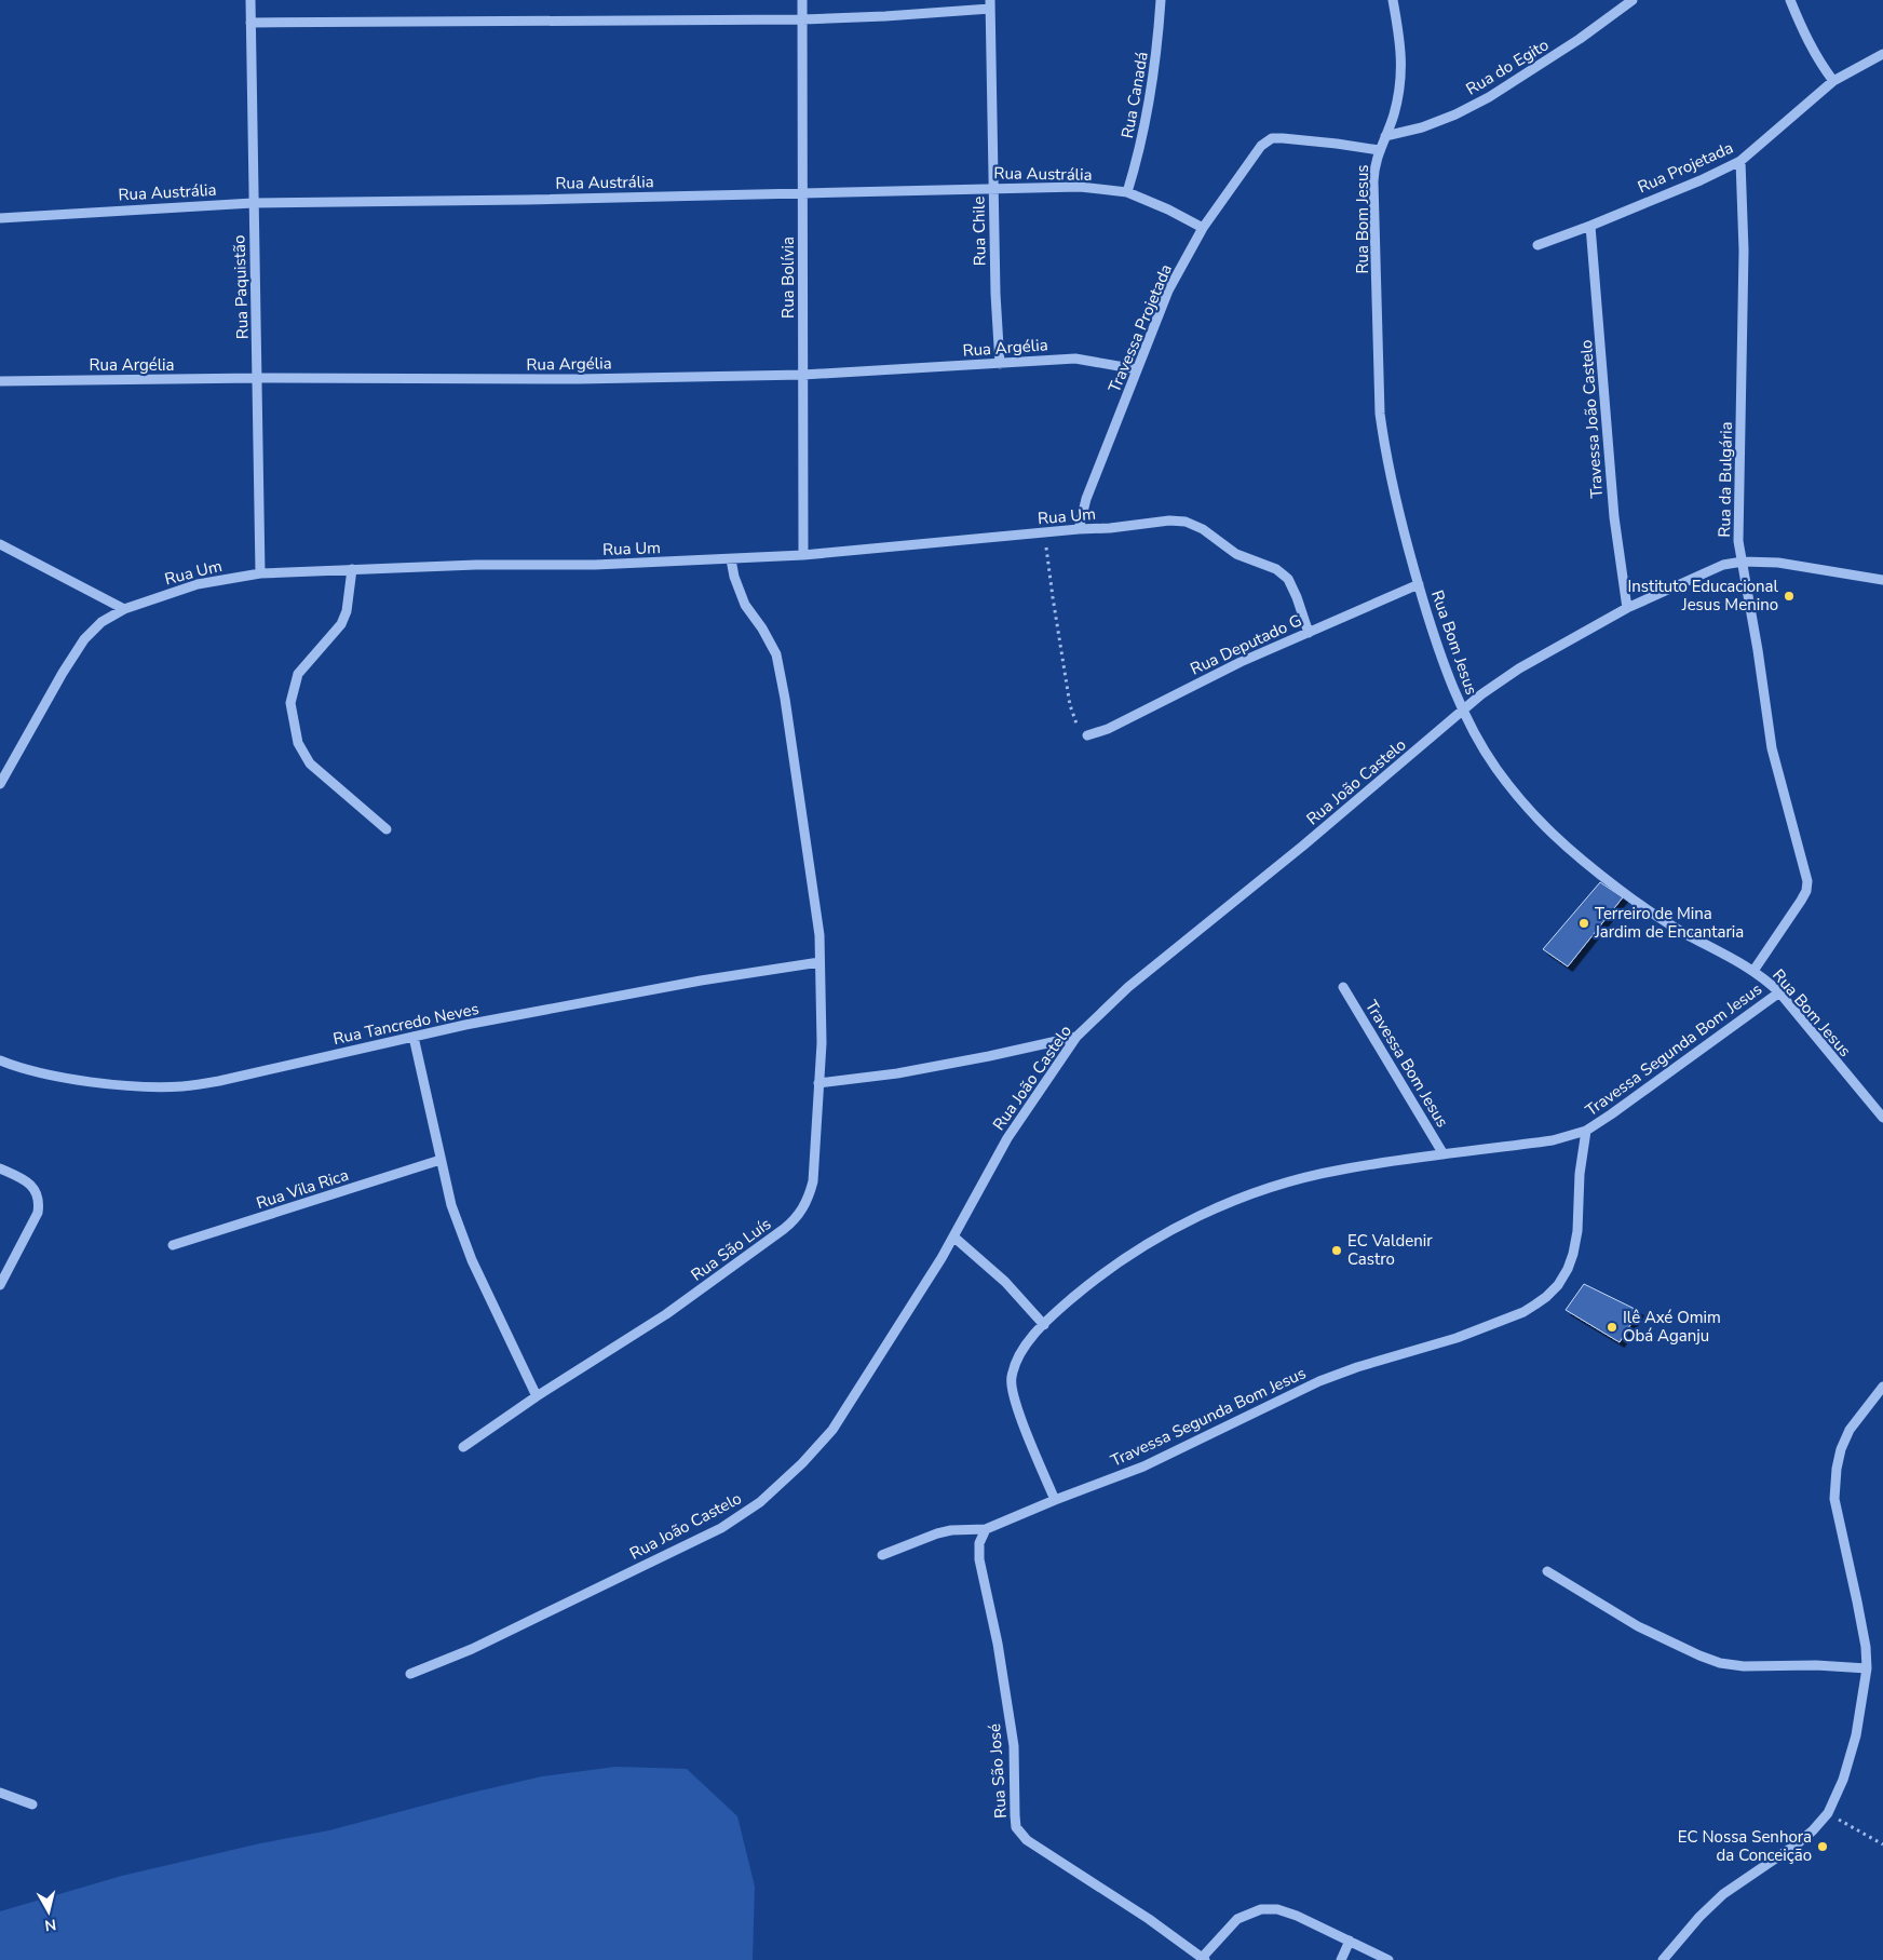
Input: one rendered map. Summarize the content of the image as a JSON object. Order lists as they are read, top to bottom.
{
  "streets": {
    "street": [
      "Rua do Egito",
      "Rua Canadá",
      "Rua Projetada",
      "Rua Austrália",
      "Rua Bom Jesus",
      "Rua Chile",
      "Rua Bolívia",
      "Rua Paquistão",
      "Travessa Projetada",
      "Rua Argélia",
      "Travessa João Castelo",
      "Rua da Bulgária",
      "Rua Um",
      "Rua Deputado G",
      "Rua João Castelo",
      "Rua Tancredo Neves",
      "Travessa Segunda Bom Jesus",
      "Travessa Bom Jesus",
      "Rua Vila Rica",
      "Rua São Luís",
      "Rua São José"
    ]
  },
  "crossings": [
    ["Rua do Egito", "Rua Bom Jesus"],
    ["Rua Canadá", "Rua Austrália"],
    ["Rua Projetada", "Travessa João Castelo"],
    ["Rua Projetada", "Rua da Bulgária"],
    ["Rua Austrália", "Rua Chile"],
    ["Rua Austrália", "Rua Bolívia"],
    ["Rua Austrália", "Rua Paquistão"],
    ["Rua Austrália", "Travessa Projetada"],
    ["Rua Bom Jesus", "Travessa Projetada"],
    ["Rua Bom Jesus", "Rua da Bulgária"],
    ["Rua Bom Jesus", "Rua Deputado G"],
    ["Rua Bom Jesus", "Rua João Castelo"],
    ["Rua Bom Jesus", "Travessa Segunda Bom Jesus"],
    ["Rua Chile", "Rua Argélia"],
    ["Rua Bolívia", "Rua Argélia"],
    ["Rua Bolívia", "Rua Um"],
    ["Rua Paquistão", "Rua Argélia"],
    ["Rua Paquistão", "Rua Um"],
    ["Travessa Projetada", "Rua Argélia"],
    ["Travessa Projetada", "Rua Um"],
    ["Travessa João Castelo", "Rua João Castelo"],
    ["Rua da Bulgária", "Rua João Castelo"],
    ["Rua Um", "Rua Deputado G"],
    ["Rua Um", "Rua São Luís"],
    ["Rua Tancredo Neves", "Rua São Luís"],
    ["Travessa Segunda Bom Jesus", "Travessa Bom Jesus"]
  ],
  "places": [
    "Instituto Educacional Jesus Menino",
    "Terreiro de Mina Jardim de Encantaria",
    "EC Valdenir Castro",
    "Ilê Axé Omim Obá Aganju",
    "EC Nossa Senhora da Conceição"
  ],
  "north": "bottom"
}
